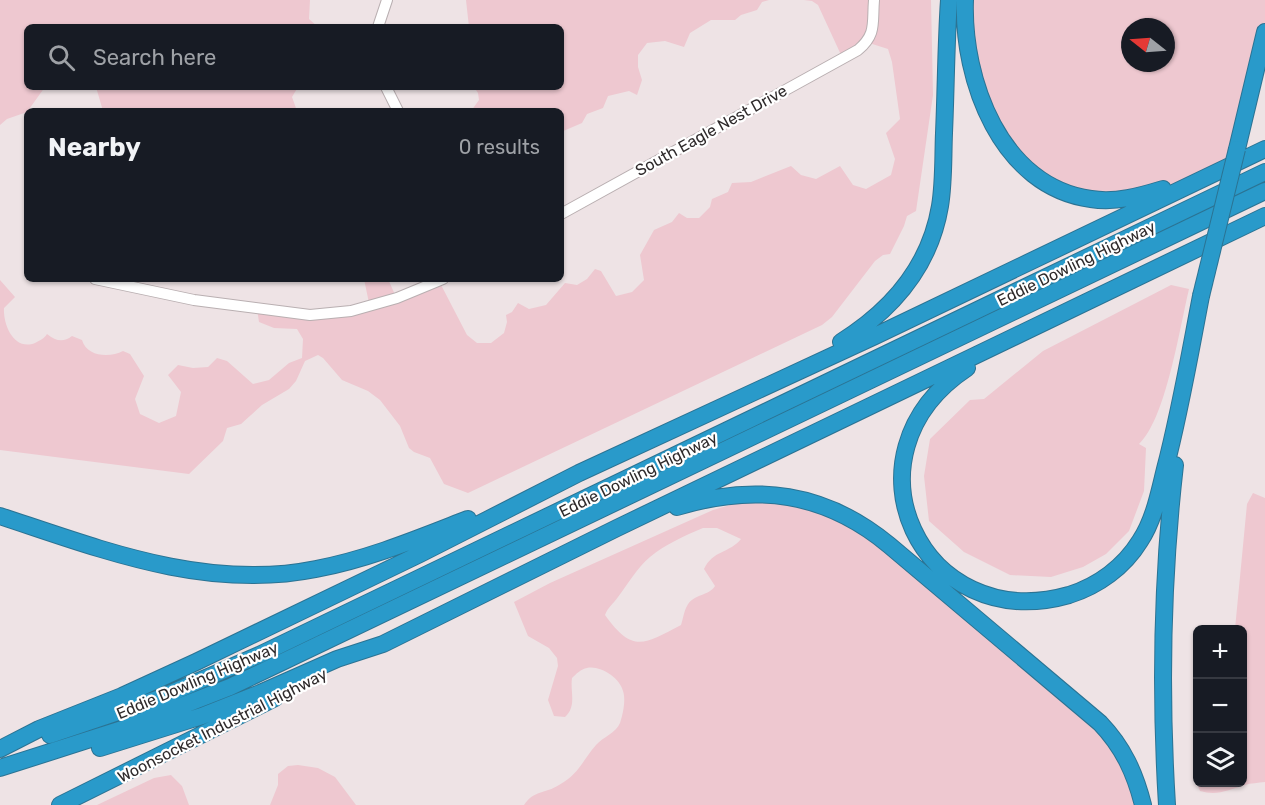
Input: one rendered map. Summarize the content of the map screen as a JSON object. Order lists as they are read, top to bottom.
{
  "streets": {
    "highway": ["Eddie Dowling Highway", "Woonsocket Industrial Highway"],
    "street": ["South Eagle Nest Drive"]
  },
  "north": "left",
  "page": {
    "search": "Search here",
    "heading": ["Nearby", "0 results"],
    "map_buttons": ["+", "−"]
  }
}
